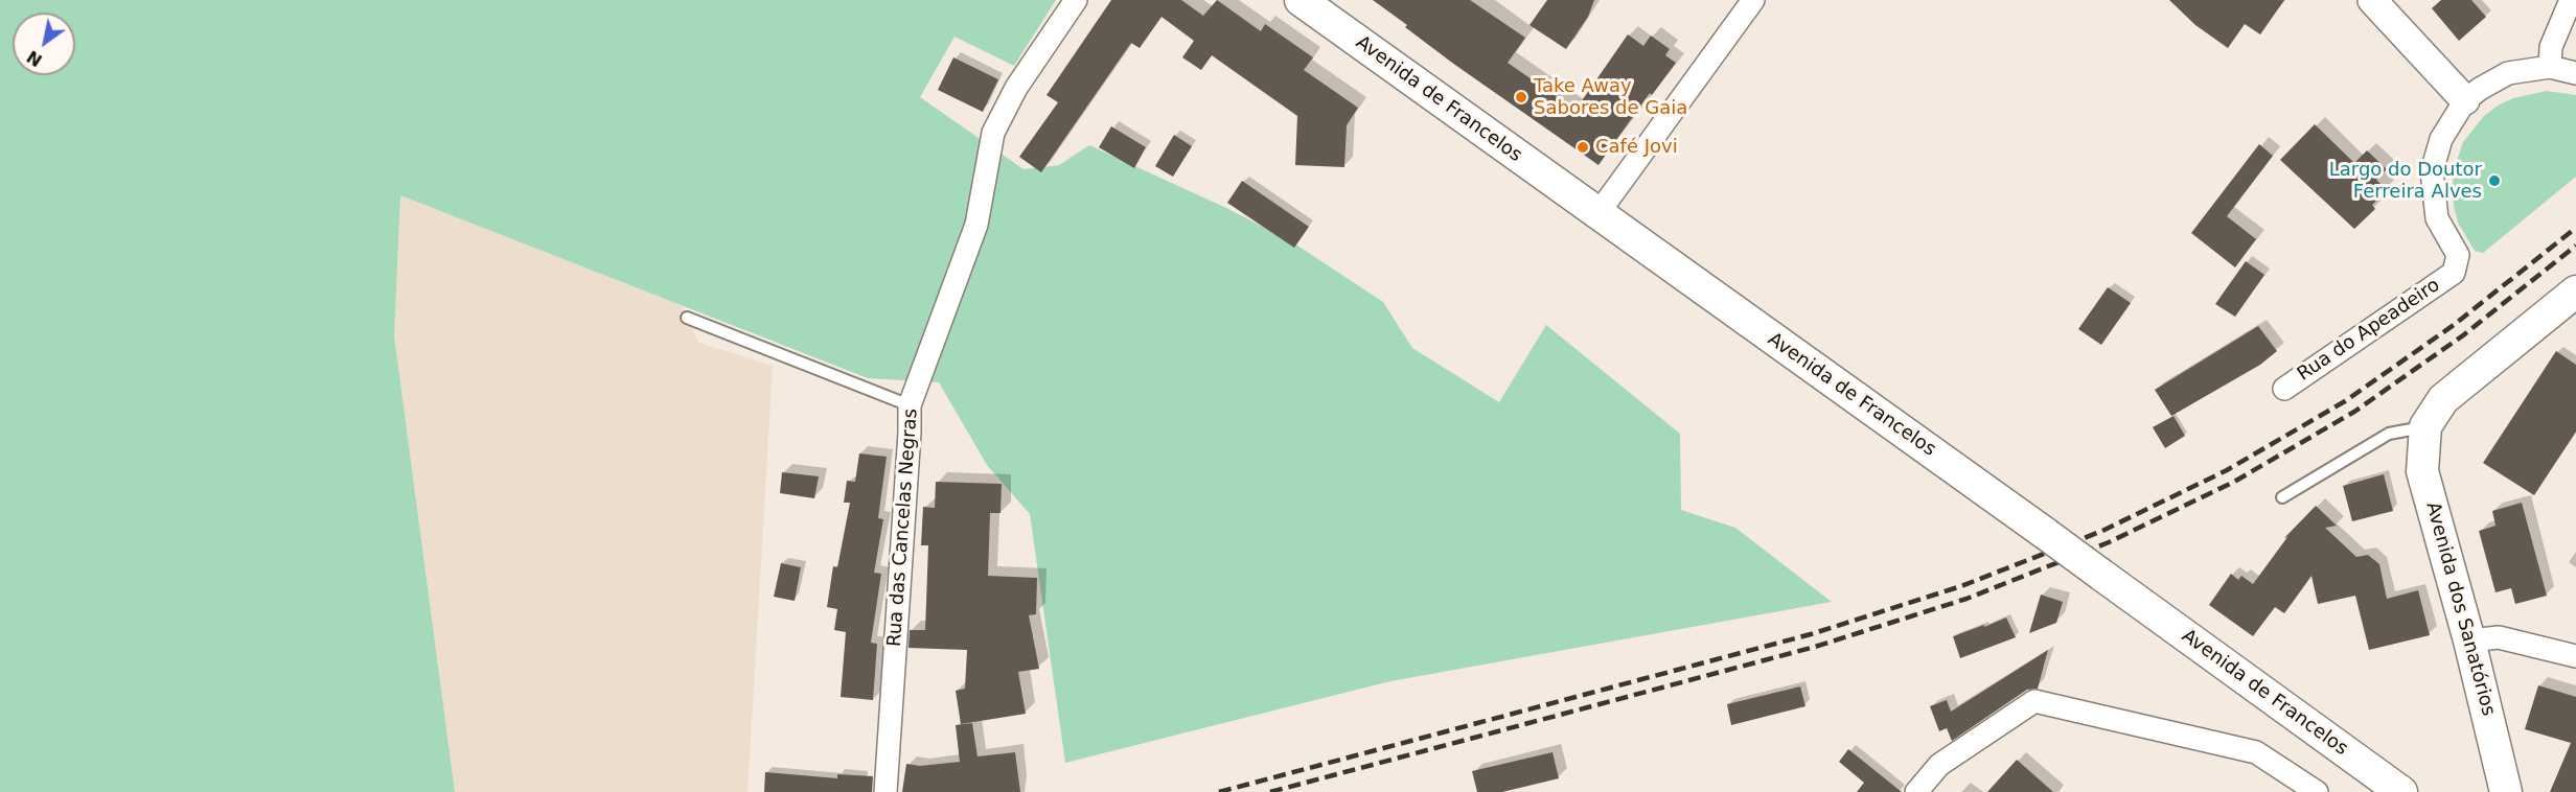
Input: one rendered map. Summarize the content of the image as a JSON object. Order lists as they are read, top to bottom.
{
  "streets": {
    "main road": ["Avenida de Francelos", "Avenida dos Sanatórios"],
    "street": ["Rua do Apeadeiro", "Rua das Cancelas Negras"]
  },
  "places": ["Take Away Sabores de Gaia", "Café Jovi", "Largo do Doutor Ferreira Alves"],
  "north": "bottom left"
}
